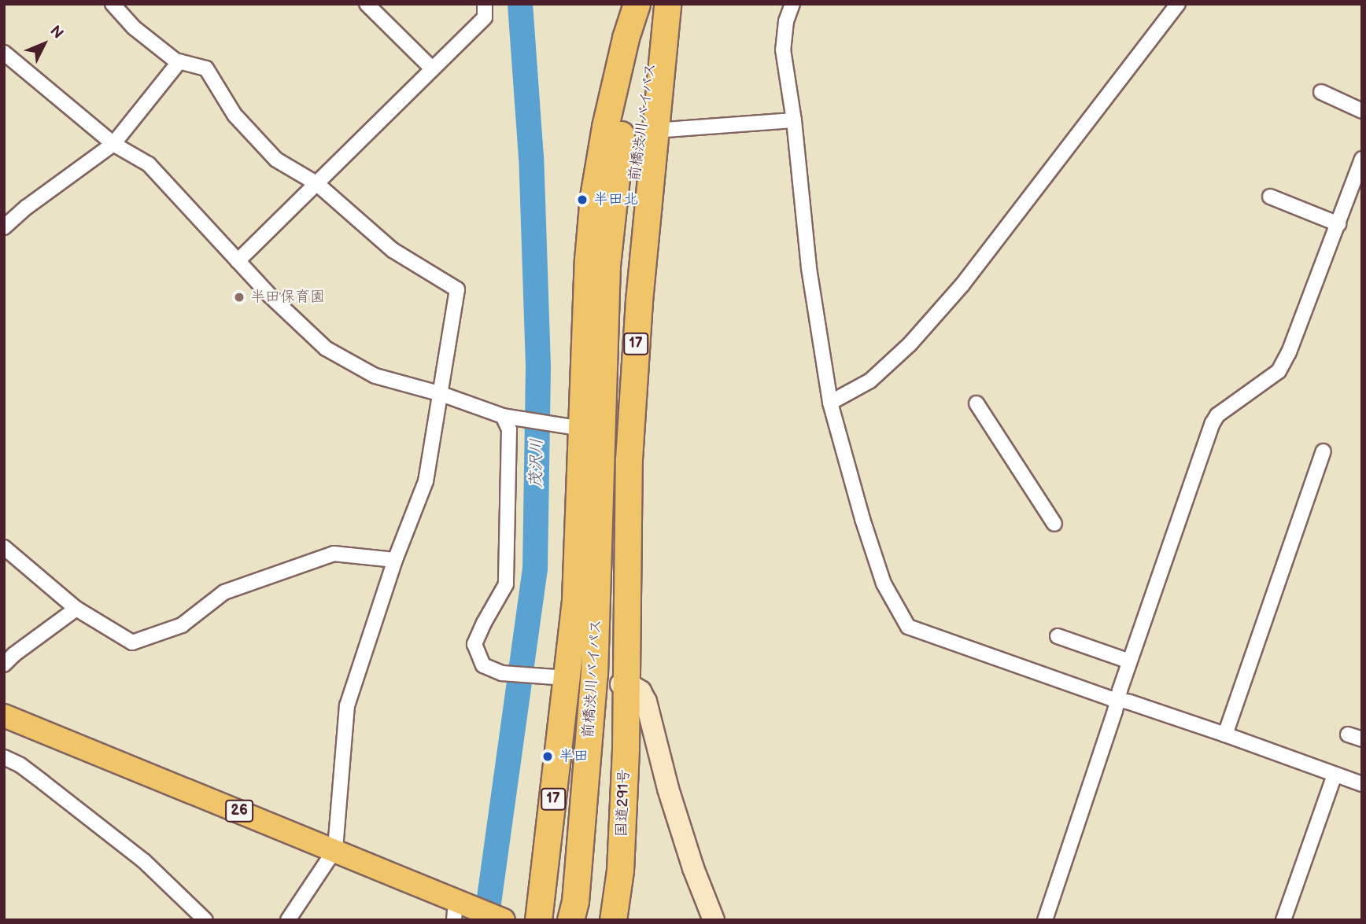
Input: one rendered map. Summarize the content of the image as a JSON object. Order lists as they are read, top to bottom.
{
  "streets": {
    "highway": ["前橋渋川バイパス", "17", "国道291号"],
    "main road": ["26"]
  },
  "crossings": [
    ["17", "国道291号"]
  ],
  "water": ["茂沢川"],
  "places": ["半田北", "半田保育園", "半田"],
  "north": "top right"
}
